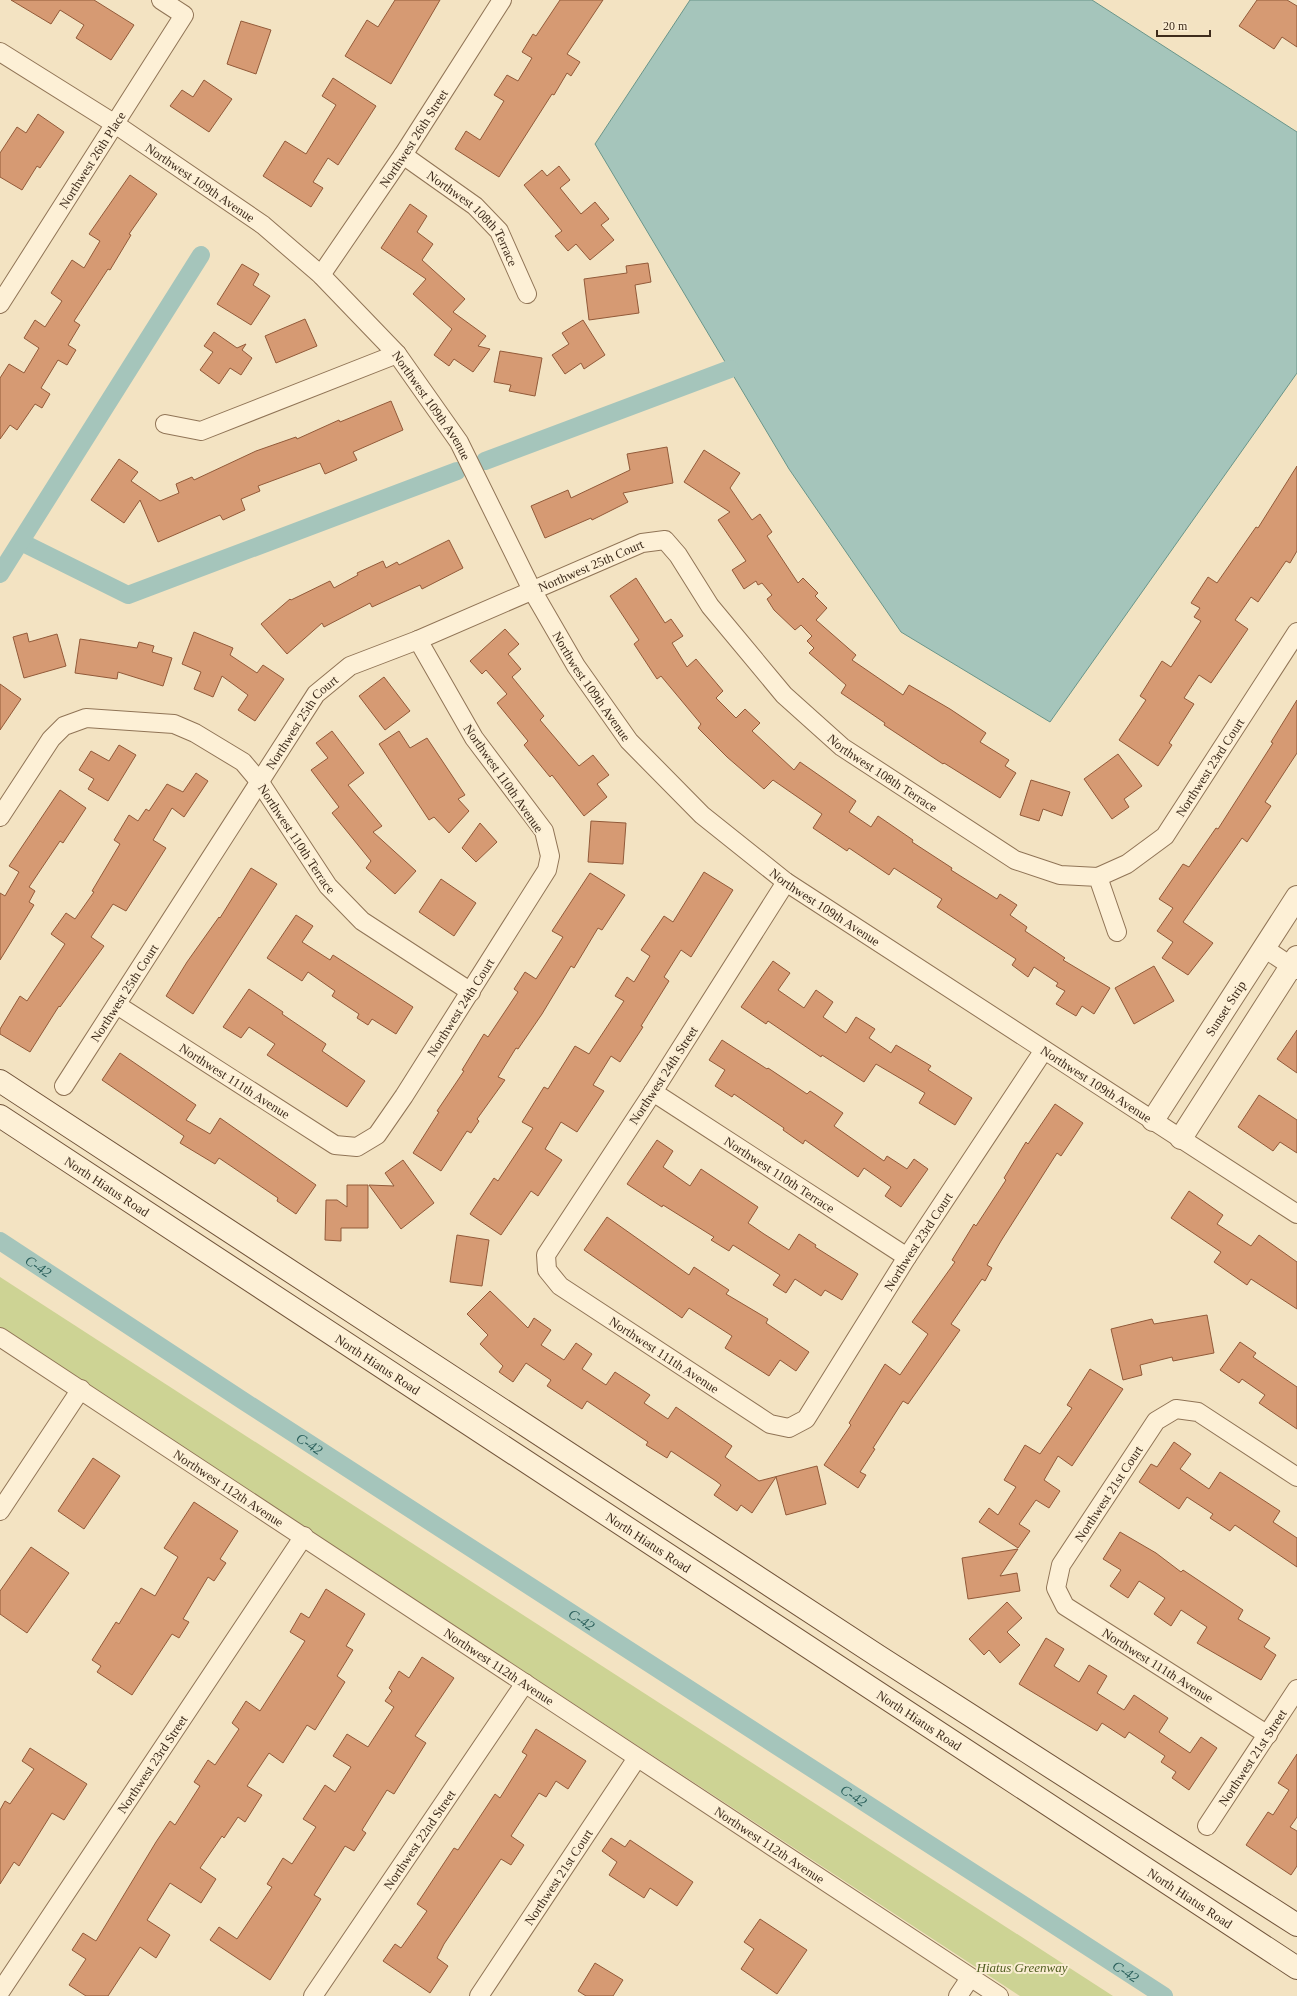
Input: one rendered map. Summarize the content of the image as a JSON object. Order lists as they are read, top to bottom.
{
  "streets": {
    "main road": ["Sunset Strip", "North Hiatus Road"],
    "street": [
      "Northwest 26th Street",
      "Northwest 26th Place",
      "Northwest 109th Avenue",
      "Northwest 108th Terrace",
      "Northwest 25th Court",
      "Northwest 23rd Court",
      "Northwest 110th Avenue",
      "Northwest 110th Terrace",
      "Northwest 24th Court",
      "Northwest 24th Street",
      "Northwest 111th Avenue",
      "Northwest 112th Avenue",
      "Northwest 21st Court",
      "Northwest 21st Street",
      "Northwest 23rd Street",
      "Northwest 22nd Street"
    ]
  },
  "crossings": [
    ["Northwest 26th Street", "Northwest 109th Avenue"],
    ["Northwest 26th Street", "Northwest 108th Terrace"],
    ["Northwest 26th Place", "Northwest 109th Avenue"],
    ["Northwest 109th Avenue", "Northwest 25th Court"],
    ["Northwest 109th Avenue", "Northwest 23rd Court"],
    ["Northwest 109th Avenue", "Sunset Strip"],
    ["Northwest 109th Avenue", "Northwest 24th Street"],
    ["Northwest 108th Terrace", "Northwest 25th Court"],
    ["Northwest 108th Terrace", "Northwest 23rd Court"],
    ["Northwest 25th Court", "Northwest 110th Avenue"],
    ["Northwest 25th Court", "Northwest 110th Terrace"],
    ["Northwest 25th Court", "Northwest 111th Avenue"],
    ["Northwest 23rd Court", "Northwest 110th Terrace"],
    ["Northwest 23rd Court", "Northwest 111th Avenue"],
    ["Northwest 110th Avenue", "Northwest 24th Court"],
    ["Northwest 110th Terrace", "Northwest 24th Court"],
    ["Northwest 110th Terrace", "Northwest 24th Street"],
    ["Northwest 24th Court", "Northwest 111th Avenue"],
    ["Northwest 24th Street", "Northwest 111th Avenue"],
    ["Northwest 111th Avenue", "Northwest 21st Court"],
    ["Northwest 111th Avenue", "Northwest 21st Street"],
    ["Northwest 112th Avenue", "Northwest 21st Court"],
    ["Northwest 112th Avenue", "Northwest 23rd Street"],
    ["Northwest 112th Avenue", "Northwest 22nd Street"]
  ],
  "water": ["C-42"],
  "parks": ["Hiatus Greenway"],
  "scale_bar": "20 m"
}
